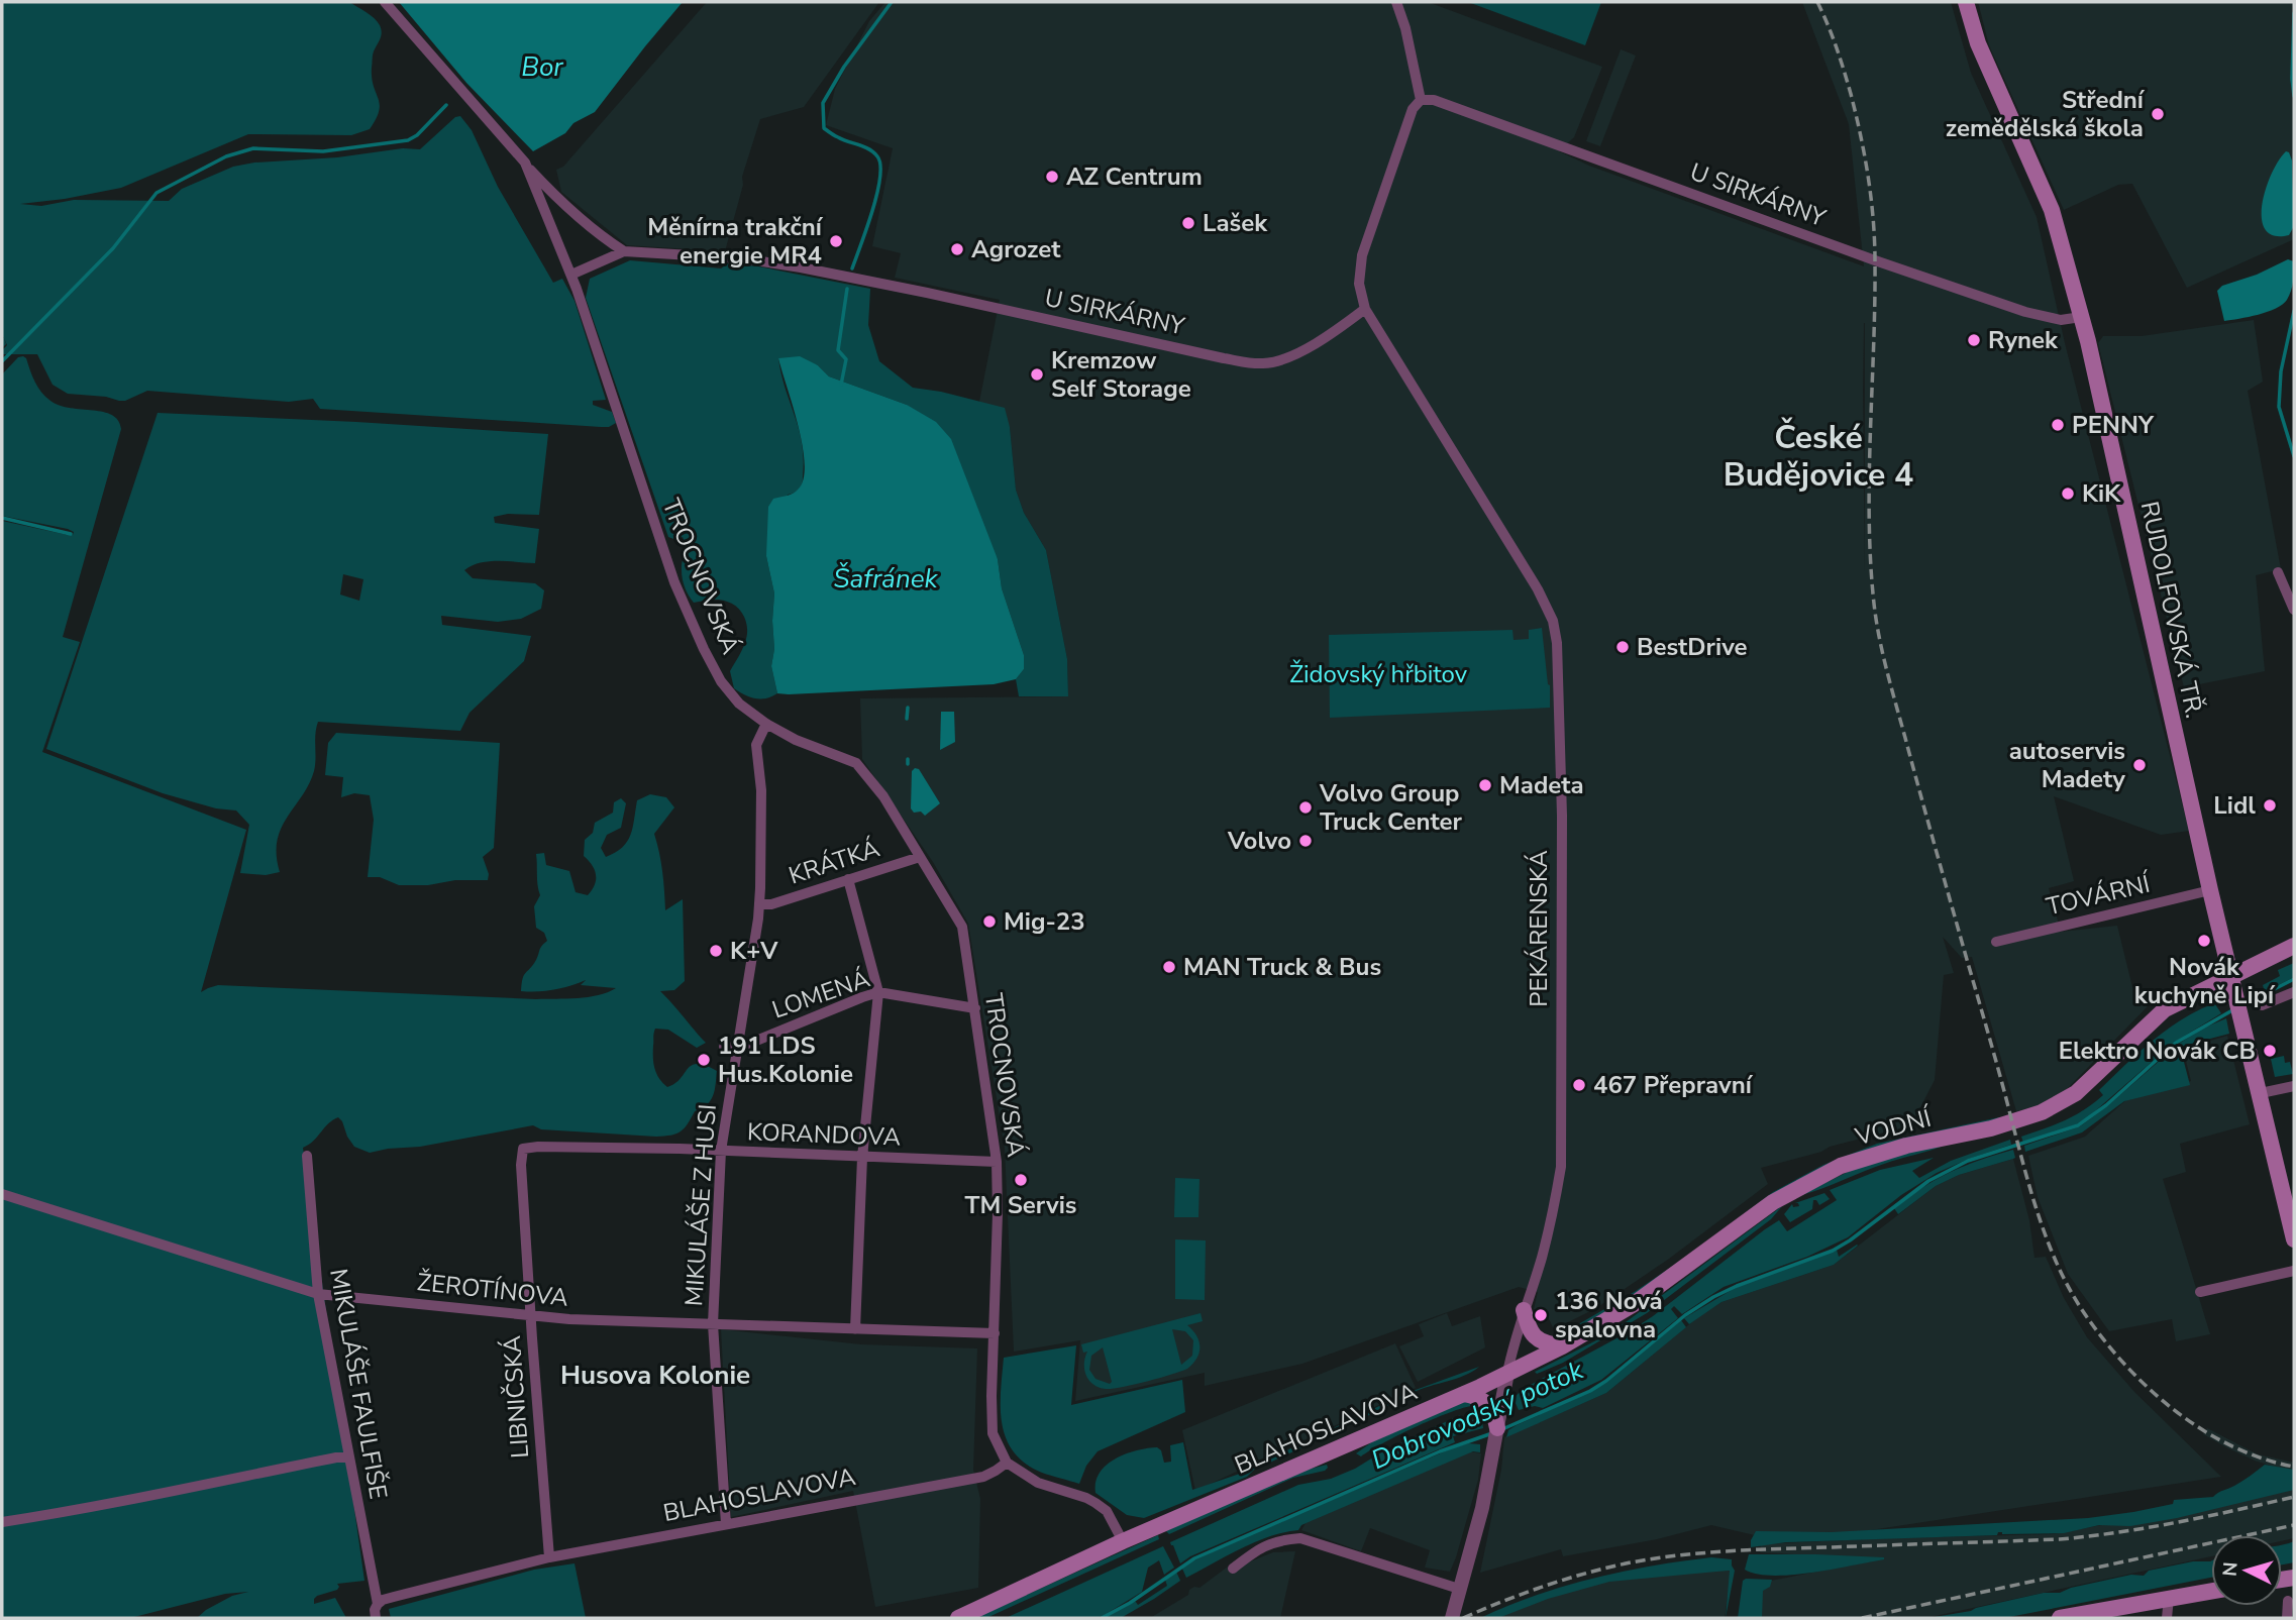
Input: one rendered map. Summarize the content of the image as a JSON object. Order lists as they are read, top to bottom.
{
  "streets": {
    "main road": ["RUDOLFOVSKÁ TŘ.", "VODNÍ", "BLAHOSLAVOVA"],
    "street": [
      "U SIRKÁRNY",
      "TROCNOVSKÁ",
      "KRÁTKÁ",
      "TOVÁRNÍ",
      "PEKÁRENSKÁ",
      "LOMENÁ",
      "KORANDOVA",
      "MIKULÁŠE Z HUSI",
      "ŽEROTÍNOVA",
      "MIKULÁŠE FAULFIŠE",
      "LIBNIČSKÁ"
    ]
  },
  "crossings": [
    ["U SIRKÁRNY", "TROCNOVSKÁ"],
    ["U SIRKÁRNY", "RUDOLFOVSKÁ TŘ."],
    ["U SIRKÁRNY", "PEKÁRENSKÁ"],
    ["TROCNOVSKÁ", "KRÁTKÁ"],
    ["TROCNOVSKÁ", "LOMENÁ"],
    ["TROCNOVSKÁ", "KORANDOVA"],
    ["TROCNOVSKÁ", "MIKULÁŠE Z HUSI"],
    ["TROCNOVSKÁ", "ŽEROTÍNOVA"],
    ["TROCNOVSKÁ", "BLAHOSLAVOVA"],
    ["RUDOLFOVSKÁ TŘ.", "TOVÁRNÍ"],
    ["RUDOLFOVSKÁ TŘ.", "VODNÍ"],
    ["KRÁTKÁ", "MIKULÁŠE Z HUSI"],
    ["PEKÁRENSKÁ", "VODNÍ"],
    ["PEKÁRENSKÁ", "BLAHOSLAVOVA"],
    ["LOMENÁ", "MIKULÁŠE Z HUSI"],
    ["VODNÍ", "BLAHOSLAVOVA"],
    ["KORANDOVA", "MIKULÁŠE Z HUSI"],
    ["KORANDOVA", "LIBNIČSKÁ"],
    ["MIKULÁŠE Z HUSI", "ŽEROTÍNOVA"],
    ["MIKULÁŠE Z HUSI", "BLAHOSLAVOVA"],
    ["ŽEROTÍNOVA", "MIKULÁŠE FAULFIŠE"],
    ["ŽEROTÍNOVA", "LIBNIČSKÁ"],
    ["MIKULÁŠE FAULFIŠE", "BLAHOSLAVOVA"],
    ["LIBNIČSKÁ", "BLAHOSLAVOVA"]
  ],
  "districts": ["České Budějovice 4", "Husova Kolonie"],
  "water": ["Bor", "Šafránek", "Dobrovodský potok"],
  "parks": ["Židovský hřbitov"],
  "places": [
    "Střední zemědělská škola",
    "AZ Centrum",
    "Lašek",
    "Měnírna trakční energie MR4",
    "Agrozet",
    "Rynek",
    "Kremzow Self Storage",
    "PENNY",
    "KiK",
    "BestDrive",
    "autoservis Madety",
    "Madeta",
    "Lidl",
    "Volvo Group Truck Center",
    "Volvo",
    "Mig-23",
    "Novák kuchyně Lipí",
    "K+V",
    "MAN Truck & Bus",
    "Elektro Novák CB",
    "191 LDS Hus.Kolonie",
    "467 Přepravní",
    "TM Servis",
    "136 Nová spalovna"
  ],
  "north": "left"
}
